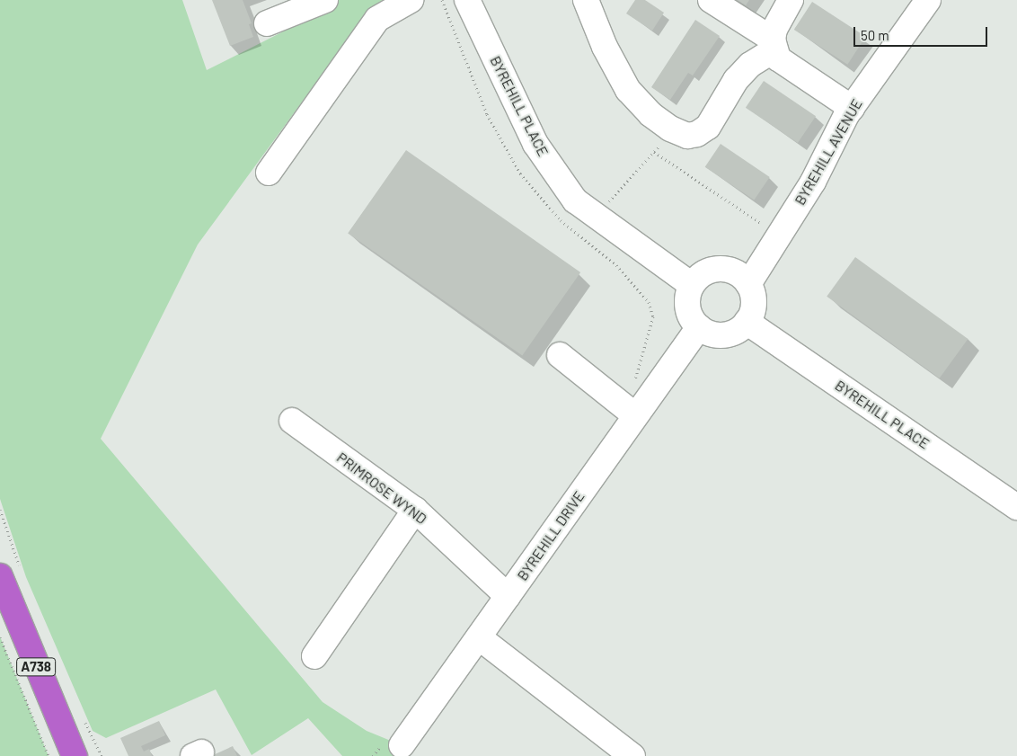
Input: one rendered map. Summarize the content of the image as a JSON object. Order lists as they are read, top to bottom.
{
  "streets": {
    "highway": ["A738"],
    "street": [
      "BYREHILL PLACE",
      "BYREHILL AVENUE",
      "PRIMROSE WYND",
      "BYREHILL DRIVE"
    ]
  },
  "crossings": [
    ["BYREHILL PLACE", "BYREHILL AVENUE"],
    ["BYREHILL PLACE", "BYREHILL DRIVE"],
    ["BYREHILL AVENUE", "BYREHILL DRIVE"],
    ["PRIMROSE WYND", "BYREHILL DRIVE"]
  ],
  "scale_bar": "50 m"
}
